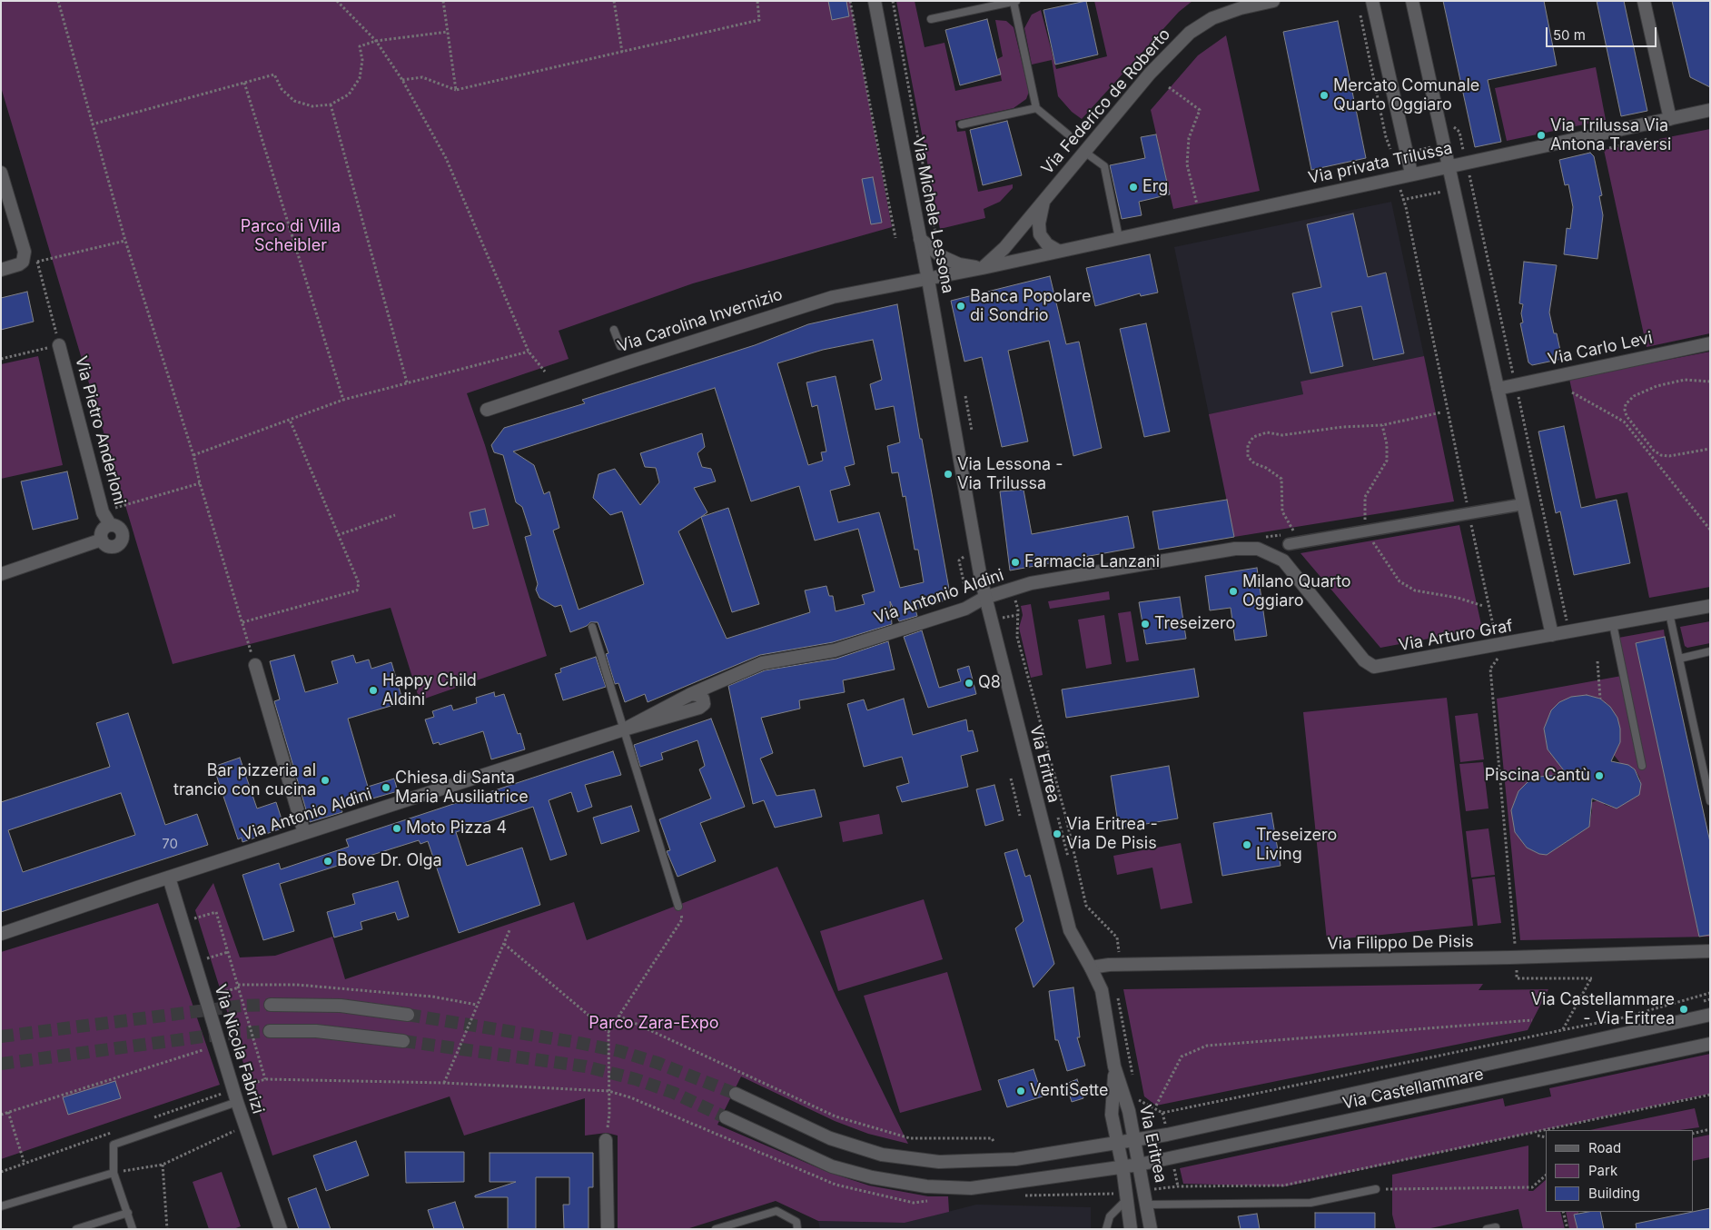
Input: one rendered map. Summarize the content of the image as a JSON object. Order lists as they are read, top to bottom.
{
  "streets": {
    "street": [
      "Via Federico de Roberto",
      "Via privata Trilussa",
      "Via Michele Lessona",
      "Via Carolina Invernizio",
      "Via Carlo Levi",
      "Via Pietro Anderloni",
      "Via Antonio Aldini",
      "Via Arturo Graf",
      "Via Eritrea",
      "Via Filippo De Pisis",
      "Via Nicola Fabrizi",
      "Via Castellammare"
    ]
  },
  "crossings": [
    ["Via Federico de Roberto", "Via privata Trilussa"],
    ["Via Michele Lessona", "Via Carolina Invernizio"],
    ["Via Michele Lessona", "Via Antonio Aldini"],
    ["Via Michele Lessona", "Via Eritrea"],
    ["Via Antonio Aldini", "Via Arturo Graf"],
    ["Via Antonio Aldini", "Via Eritrea"],
    ["Via Antonio Aldini", "Via Nicola Fabrizi"],
    ["Via Eritrea", "Via Filippo De Pisis"],
    ["Via Eritrea", "Via Castellammare"]
  ],
  "parks": ["Parco di Villa Scheibler", "Parco Zara-Expo"],
  "places": [
    "Mercato Comunale Quarto Oggiaro",
    "Via Trilussa Via Antona Traversi",
    "Erg",
    "Banca Popolare di Sondrio",
    "Via Lessona - Via Trilussa",
    "Farmacia Lanzani",
    "Milano Quarto Oggiaro",
    "Treseizero",
    "Q8",
    "Happy Child Aldini",
    "Piscina Cantù",
    "Bar pizzeria al trancio con cucina",
    "Chiesa di Santa Maria Ausiliatrice",
    "Moto Pizza 4",
    "Via Eritrea - Via De Pisis",
    "Treseizero Living",
    "Bove Dr. Olga",
    "Via Castellammare - Via Eritrea",
    "VentiSette"
  ],
  "house_numbers": ["70"],
  "legend": ["Road", "Park", "Building"],
  "scale_bar": "50 m"
}
